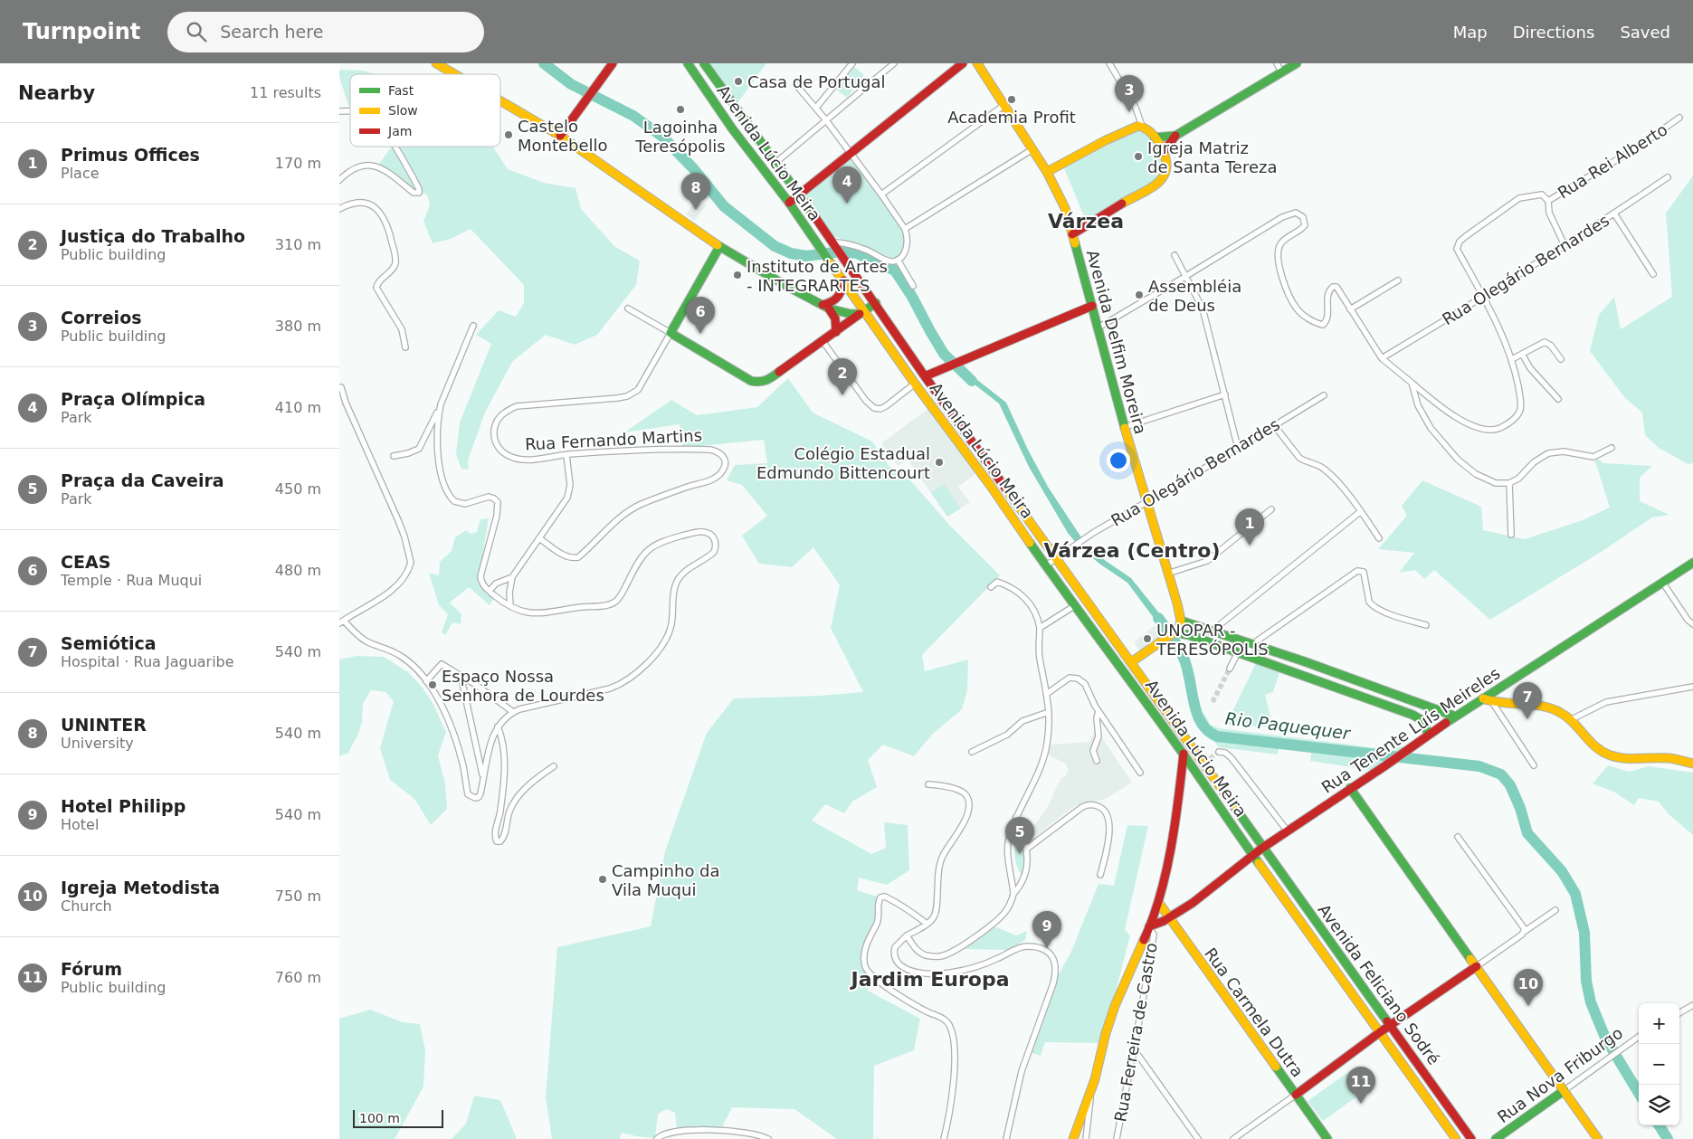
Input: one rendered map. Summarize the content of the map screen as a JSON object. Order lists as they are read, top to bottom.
{
  "streets": {
    "main road": [
      "Avenida Lúcio Meira",
      "Avenida Delfim Moreira",
      "Rua Fernando Martins",
      "Rua Tenente Luís Meireles",
      "Avenida Feliciano Sodré",
      "Rua Carmela Dutra",
      "Rua Nova Friburgo"
    ],
    "street": ["Rua Rei Alberto", "Rua Olegário Bernardes", "Rua Ferreira de Castro"]
  },
  "crossings": [
    ["Avenida Lúcio Meira", "Rua Olegário Bernardes"],
    ["Avenida Lúcio Meira", "Rua Tenente Luís Meireles"],
    ["Avenida Lúcio Meira", "Avenida Feliciano Sodré"],
    ["Rua Rei Alberto", "Rua Olegário Bernardes"],
    ["Rua Olegário Bernardes", "Avenida Delfim Moreira"],
    ["Rua Tenente Luís Meireles", "Avenida Feliciano Sodré"],
    ["Rua Tenente Luís Meireles", "Rua Carmela Dutra"],
    ["Rua Tenente Luís Meireles", "Rua Ferreira de Castro"]
  ],
  "districts": ["Várzea", "Várzea (Centro)", "Jardim Europa"],
  "water": ["Rio Paquequer"],
  "places": [
    "Casa de Portugal",
    "Academia Profit",
    "Lagoinha Teresópolis",
    "Castelo Montebello",
    "Igreja Matriz de Santa Tereza",
    "Instituto de Artes - INTEGRARTES",
    "Assembléia de Deus",
    "Colégio Estadual Edmundo Bittencourt",
    "UNOPAR - TERESÓPOLIS",
    "Espaço Nossa Senhora de Lourdes",
    "Campinho da Vila Muqui"
  ],
  "legend": ["Fast", "Slow", "Jam"],
  "scale_bar": "100 m",
  "page": {
    "header": "Turnpoint",
    "search": "Search here",
    "nav": ["Map", "Directions", "Saved"],
    "heading": ["Nearby", "11 results"],
    "pins": [
      "3",
      "4",
      "8",
      "6",
      "2",
      "1",
      "7",
      "5",
      "9",
      "10",
      "11"
    ],
    "list": [
      {
        "mark": "1",
        "name": "Primus Offices",
        "note": "Place",
        "value": "170 m"
      },
      {
        "mark": "2",
        "name": "Justiça do Trabalho",
        "note": "Public building",
        "value": "310 m"
      },
      {
        "mark": "3",
        "name": "Correios",
        "note": "Public building",
        "value": "380 m"
      },
      {
        "mark": "4",
        "name": "Praça Olímpica",
        "note": "Park",
        "value": "410 m"
      },
      {
        "mark": "5",
        "name": "Praça da Caveira",
        "note": "Park",
        "value": "450 m"
      },
      {
        "mark": "6",
        "name": "CEAS",
        "note": "Temple · Rua Muqui",
        "value": "480 m"
      },
      {
        "mark": "7",
        "name": "Semiótica",
        "note": "Hospital · Rua Jaguaribe",
        "value": "540 m"
      },
      {
        "mark": "8",
        "name": "UNINTER",
        "note": "University",
        "value": "540 m"
      },
      {
        "mark": "9",
        "name": "Hotel Philipp",
        "note": "Hotel",
        "value": "540 m"
      },
      {
        "mark": "10",
        "name": "Igreja Metodista",
        "note": "Church",
        "value": "750 m"
      },
      {
        "mark": "11",
        "name": "Fórum",
        "note": "Public building",
        "value": "760 m"
      }
    ],
    "map_buttons": ["+", "−"],
    "scale": "100 m"
  }
}
